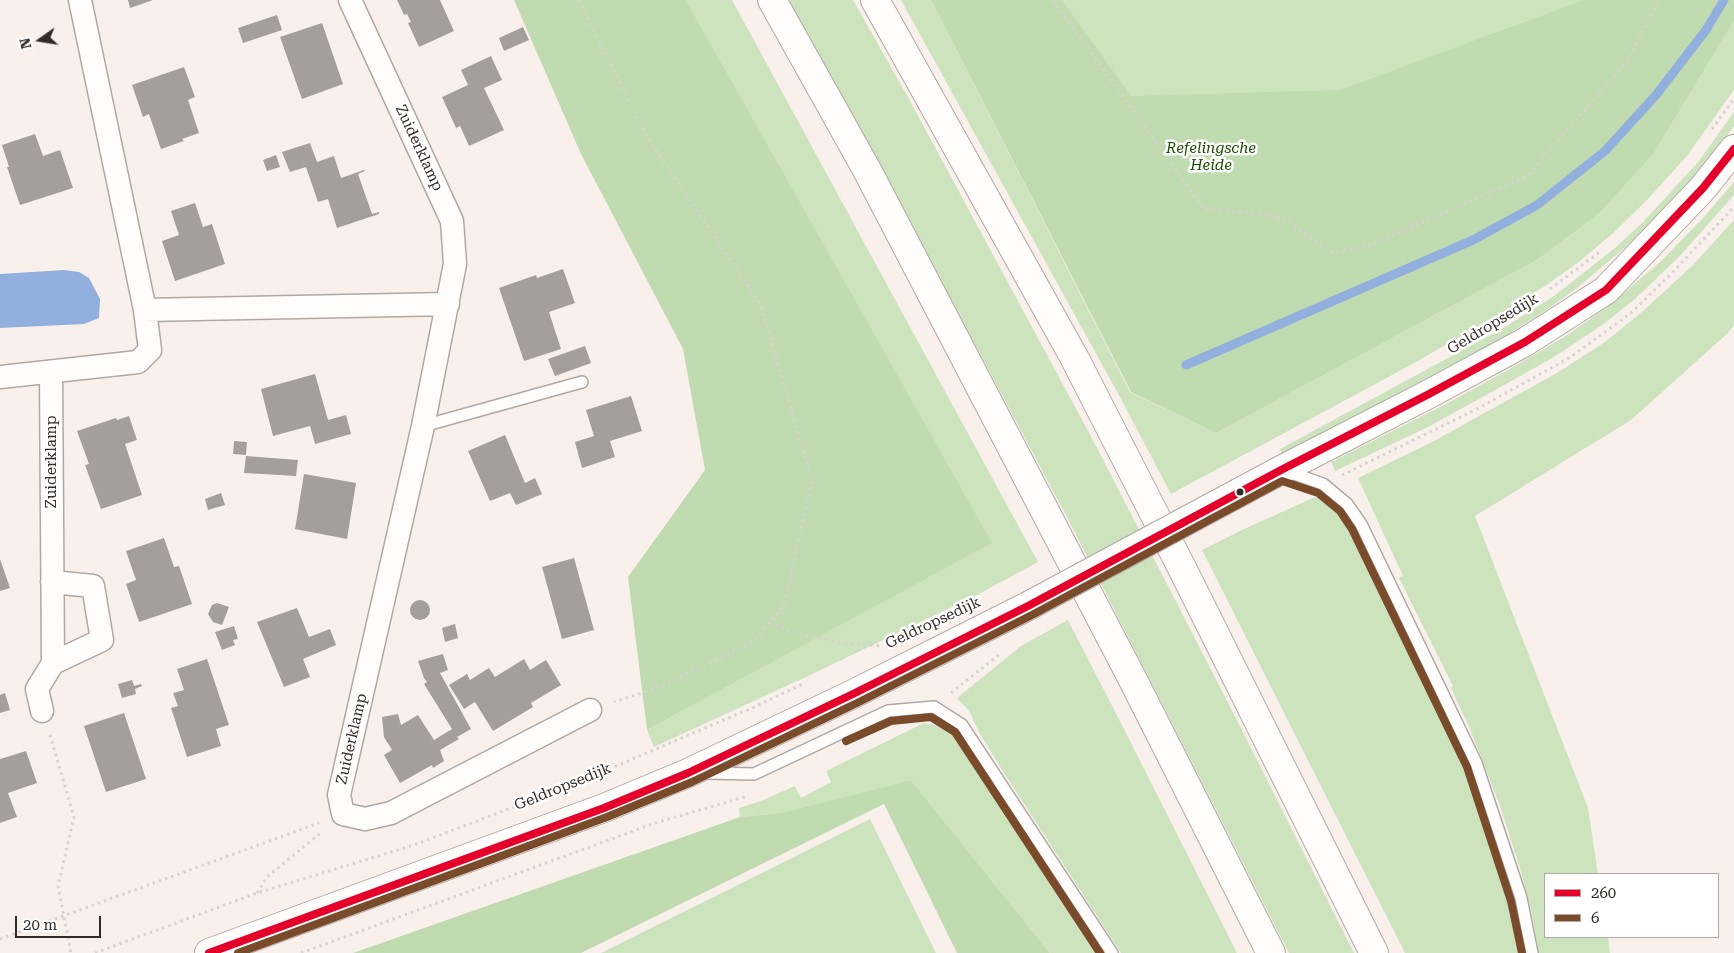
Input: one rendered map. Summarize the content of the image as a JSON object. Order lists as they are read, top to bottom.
{
  "streets": {
    "main road": ["Geldropsedijk"],
    "street": ["Zuiderklamp"]
  },
  "parks": ["Refelingsche Heide"],
  "lines": ["transit line 260", "transit line 6"],
  "legend": ["260", "6"],
  "scale_bar": "20 m",
  "north": "left"
}
